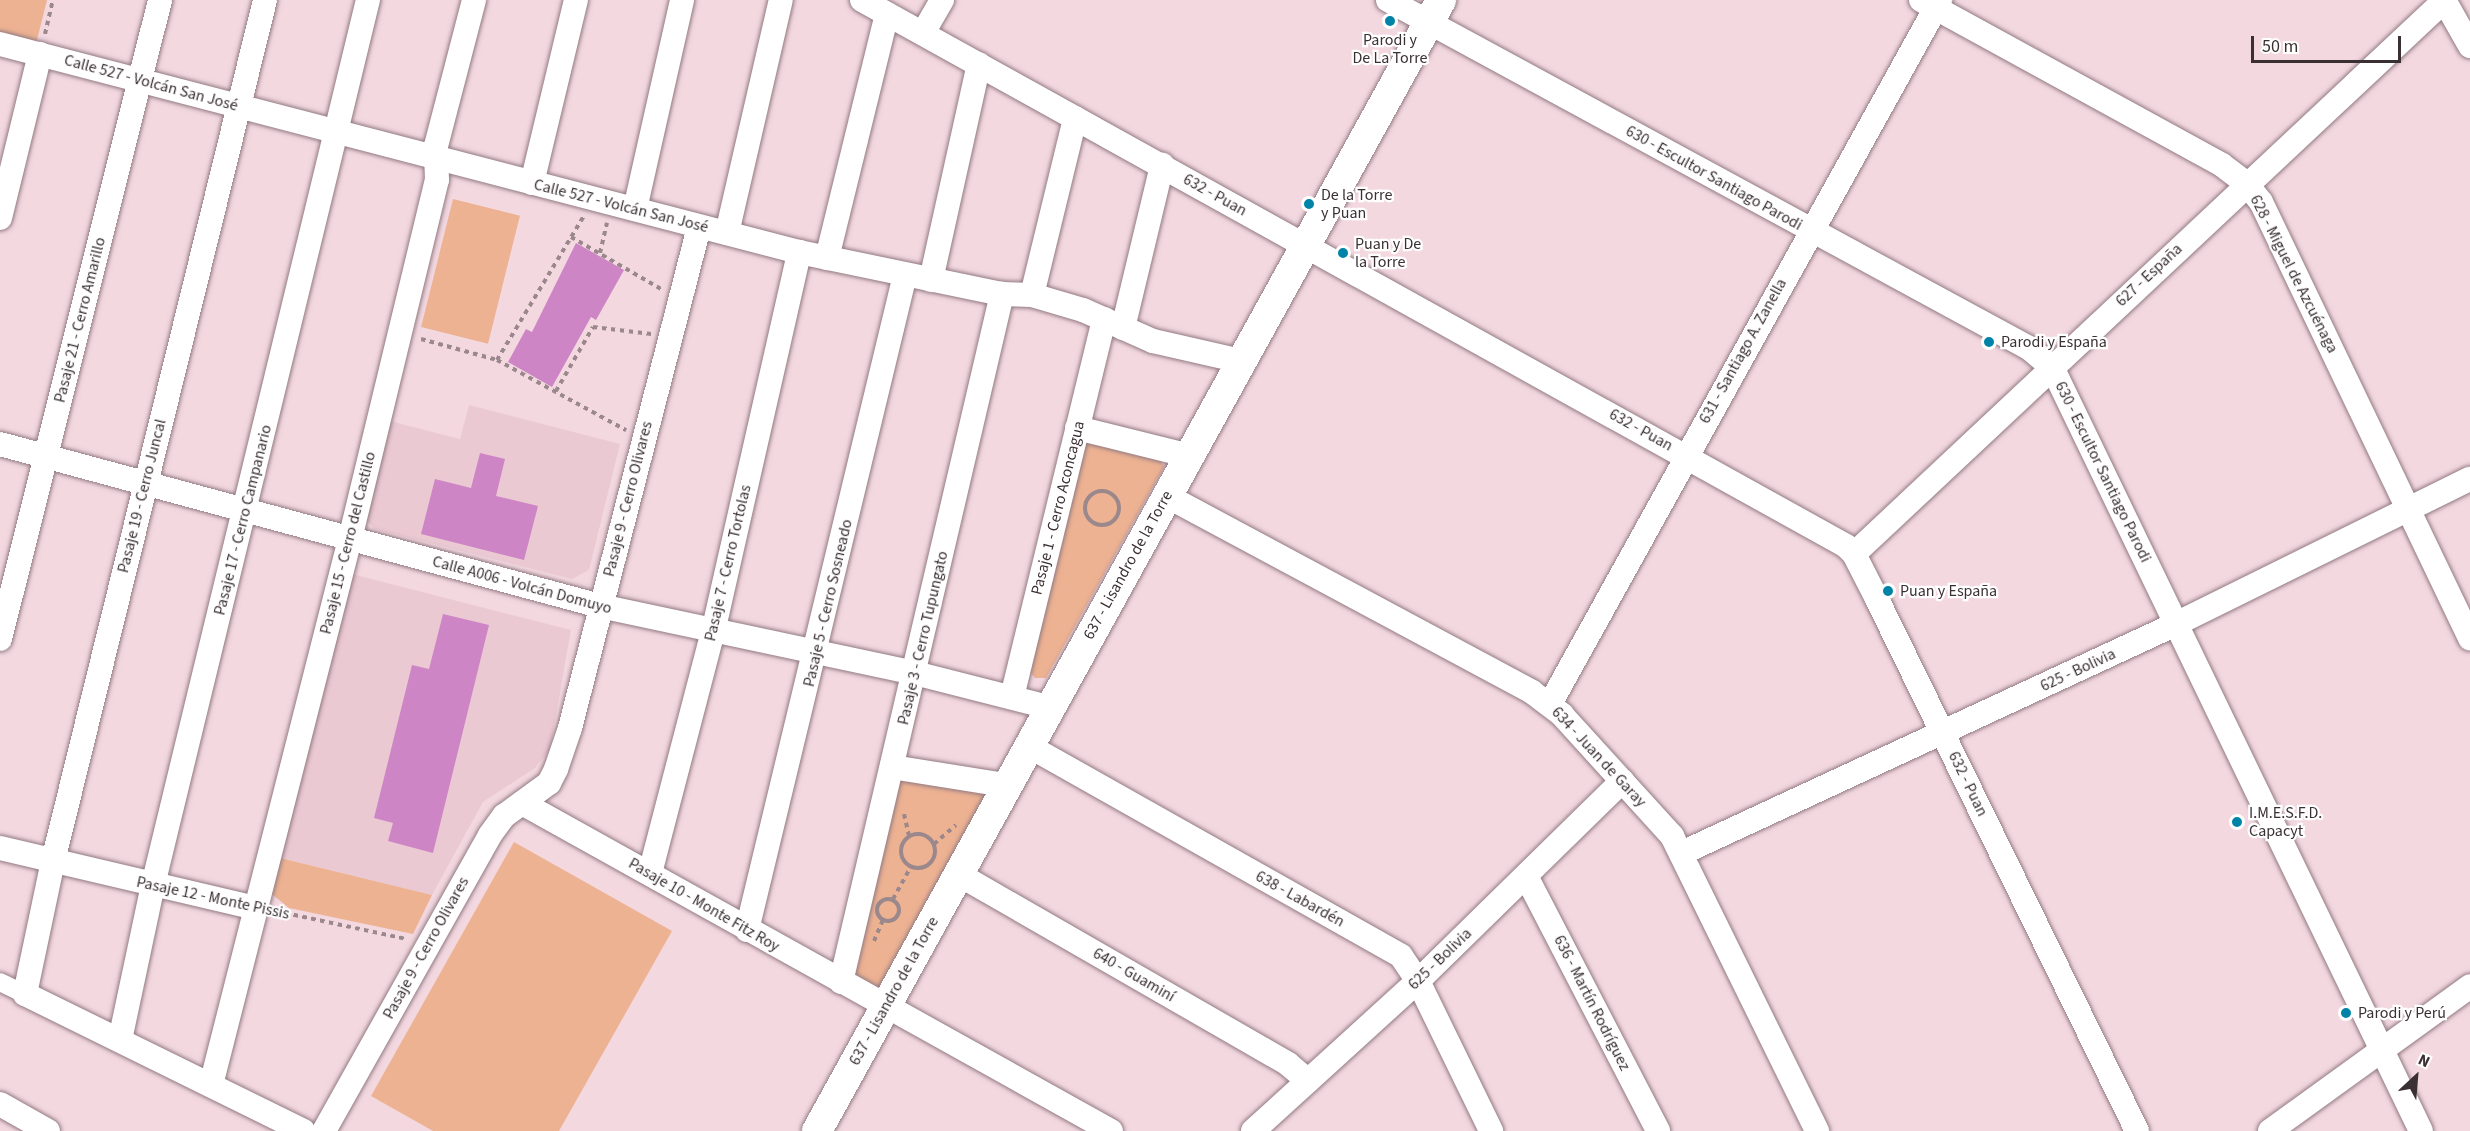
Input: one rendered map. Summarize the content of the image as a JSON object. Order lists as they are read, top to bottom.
{
  "streets": {
    "street": [
      "Calle 527 - Volcán San José",
      "630 - Escultor Santiago Parodi",
      "632 - Puan",
      "628 - Miguel de Azcuénaga",
      "627 - España",
      "Pasaje 21 - Cerro Amarillo",
      "631 - Santiago A. Zanella",
      "Pasaje 19 - Cerro Juncal",
      "Pasaje 9 - Cerro Olivares",
      "Pasaje 1 - Cerro Aconcagua",
      "Pasaje 17 - Cerro Campanario",
      "Pasaje 15 - Cerro del Castillo",
      "Pasaje 7 - Cerro Tortolas",
      "637 - Lisandro de la Torre",
      "Calle A006 - Volcán Domuyo",
      "Pasaje 5 - Cerro Sosneado",
      "Pasaje 3 - Cerro Tupungato",
      "625 - Bolivia",
      "634 - Juan de Garay",
      "Pasaje 12 - Monte Pissis",
      "638 - Labardén",
      "Pasaje 10 - Monte Fitz Roy",
      "640 - Guaminí",
      "636 - Martín Rodríguez"
    ]
  },
  "crossings": [
    ["Calle 527 - Volcán San José", "Pasaje 21 - Cerro Amarillo"],
    ["Calle 527 - Volcán San José", "Pasaje 19 - Cerro Juncal"],
    ["Calle 527 - Volcán San José", "Pasaje 9 - Cerro Olivares"],
    ["Calle 527 - Volcán San José", "Pasaje 1 - Cerro Aconcagua"],
    ["Calle 527 - Volcán San José", "Pasaje 17 - Cerro Campanario"],
    ["Calle 527 - Volcán San José", "Pasaje 15 - Cerro del Castillo"],
    ["Calle 527 - Volcán San José", "Pasaje 7 - Cerro Tortolas"],
    ["Calle 527 - Volcán San José", "637 - Lisandro de la Torre"],
    ["Calle 527 - Volcán San José", "Pasaje 5 - Cerro Sosneado"],
    ["Calle 527 - Volcán San José", "Pasaje 3 - Cerro Tupungato"],
    ["630 - Escultor Santiago Parodi", "627 - España"],
    ["630 - Escultor Santiago Parodi", "631 - Santiago A. Zanella"],
    ["630 - Escultor Santiago Parodi", "637 - Lisandro de la Torre"],
    ["630 - Escultor Santiago Parodi", "625 - Bolivia"],
    ["632 - Puan", "627 - España"],
    ["632 - Puan", "631 - Santiago A. Zanella"],
    ["632 - Puan", "Pasaje 1 - Cerro Aconcagua"],
    ["632 - Puan", "637 - Lisandro de la Torre"],
    ["632 - Puan", "625 - Bolivia"],
    ["628 - Miguel de Azcuénaga", "627 - España"],
    ["628 - Miguel de Azcuénaga", "631 - Santiago A. Zanella"],
    ["628 - Miguel de Azcuénaga", "625 - Bolivia"],
    ["Pasaje 21 - Cerro Amarillo", "Calle A006 - Volcán Domuyo"],
    ["631 - Santiago A. Zanella", "634 - Juan de Garay"],
    ["Pasaje 19 - Cerro Juncal", "Calle A006 - Volcán Domuyo"],
    ["Pasaje 19 - Cerro Juncal", "Pasaje 12 - Monte Pissis"],
    ["Pasaje 9 - Cerro Olivares", "Calle A006 - Volcán Domuyo"],
    ["Pasaje 9 - Cerro Olivares", "Pasaje 12 - Monte Pissis"],
    ["Pasaje 9 - Cerro Olivares", "Pasaje 10 - Monte Fitz Roy"],
    ["Pasaje 1 - Cerro Aconcagua", "Calle A006 - Volcán Domuyo"],
    ["Pasaje 17 - Cerro Campanario", "Calle A006 - Volcán Domuyo"],
    ["Pasaje 17 - Cerro Campanario", "Pasaje 12 - Monte Pissis"],
    ["Pasaje 15 - Cerro del Castillo", "Calle A006 - Volcán Domuyo"],
    ["Pasaje 15 - Cerro del Castillo", "Pasaje 12 - Monte Pissis"],
    ["Pasaje 7 - Cerro Tortolas", "Calle A006 - Volcán Domuyo"],
    ["Pasaje 7 - Cerro Tortolas", "Pasaje 10 - Monte Fitz Roy"],
    ["637 - Lisandro de la Torre", "Calle A006 - Volcán Domuyo"],
    ["637 - Lisandro de la Torre", "634 - Juan de Garay"],
    ["637 - Lisandro de la Torre", "638 - Labardén"],
    ["637 - Lisandro de la Torre", "Pasaje 10 - Monte Fitz Roy"],
    ["637 - Lisandro de la Torre", "640 - Guaminí"],
    ["Calle A006 - Volcán Domuyo", "Pasaje 5 - Cerro Sosneado"],
    ["Calle A006 - Volcán Domuyo", "Pasaje 3 - Cerro Tupungato"],
    ["Pasaje 5 - Cerro Sosneado", "Pasaje 10 - Monte Fitz Roy"],
    ["Pasaje 3 - Cerro Tupungato", "Pasaje 10 - Monte Fitz Roy"],
    ["625 - Bolivia", "634 - Juan de Garay"],
    ["625 - Bolivia", "638 - Labardén"],
    ["625 - Bolivia", "640 - Guaminí"],
    ["625 - Bolivia", "636 - Martín Rodríguez"]
  ],
  "places": [
    "Parodi y De La Torre",
    "De la Torre y Puan",
    "Puan y De la Torre",
    "Parodi y España",
    "Puan y España",
    "I.M.E.S.F.D. Capacyt",
    "Parodi y Perú"
  ],
  "scale_bar": "50 m",
  "north": "top right"
}
